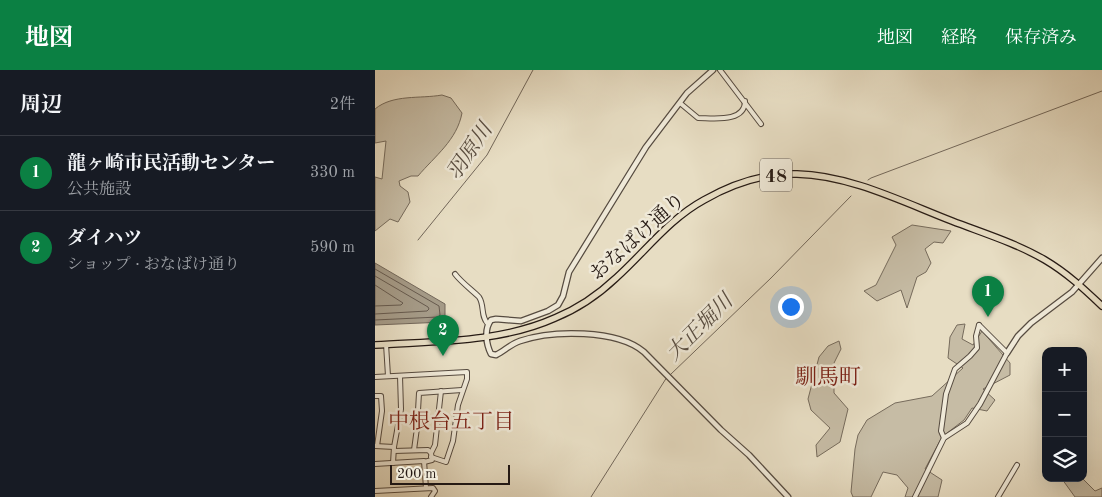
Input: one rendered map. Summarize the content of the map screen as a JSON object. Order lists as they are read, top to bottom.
{
  "streets": {
    "main road": ["48", "おなばけ通り"]
  },
  "districts": ["馴馬町", "中根台五丁目"],
  "water": ["羽原川", "大正堀川"],
  "scale_bar": "200 m",
  "page": {
    "header": "地図",
    "nav": ["地図", "経路", "保存済み"],
    "heading": ["周辺", "2件"],
    "list": [
      {
        "mark": "1",
        "name": "龍ヶ崎市民活動センター",
        "note": "公共施設",
        "value": "330 m"
      },
      {
        "mark": "2",
        "name": "ダイハツ",
        "note": "ショップ · おなばけ通り",
        "value": "590 m"
      }
    ],
    "pins": ["1", "2"],
    "map_buttons": ["+", "−"],
    "scale": "200 m"
  }
}
